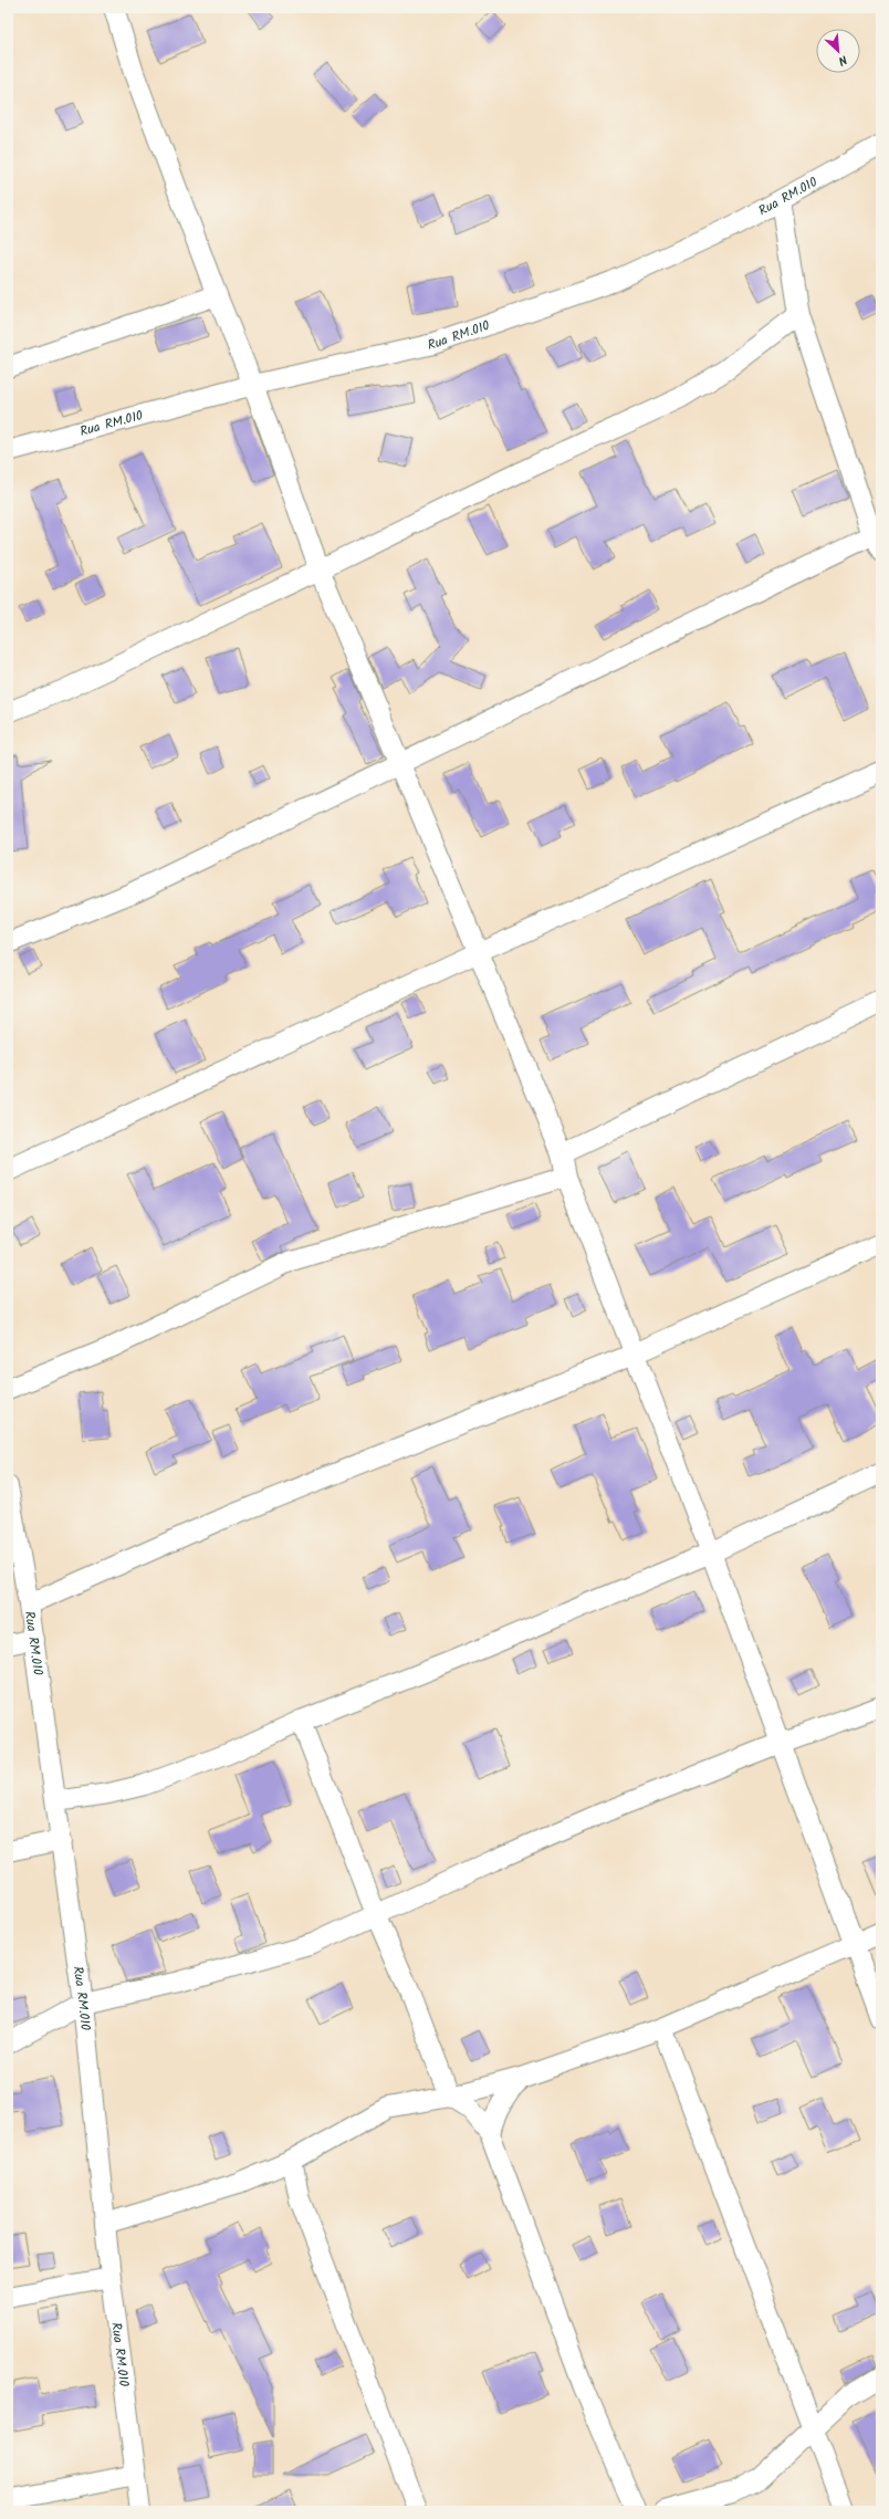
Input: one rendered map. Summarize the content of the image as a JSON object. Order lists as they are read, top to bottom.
{
  "streets": {
    "street": ["Rua RM.010"]
  },
  "north": "bottom right"
}
